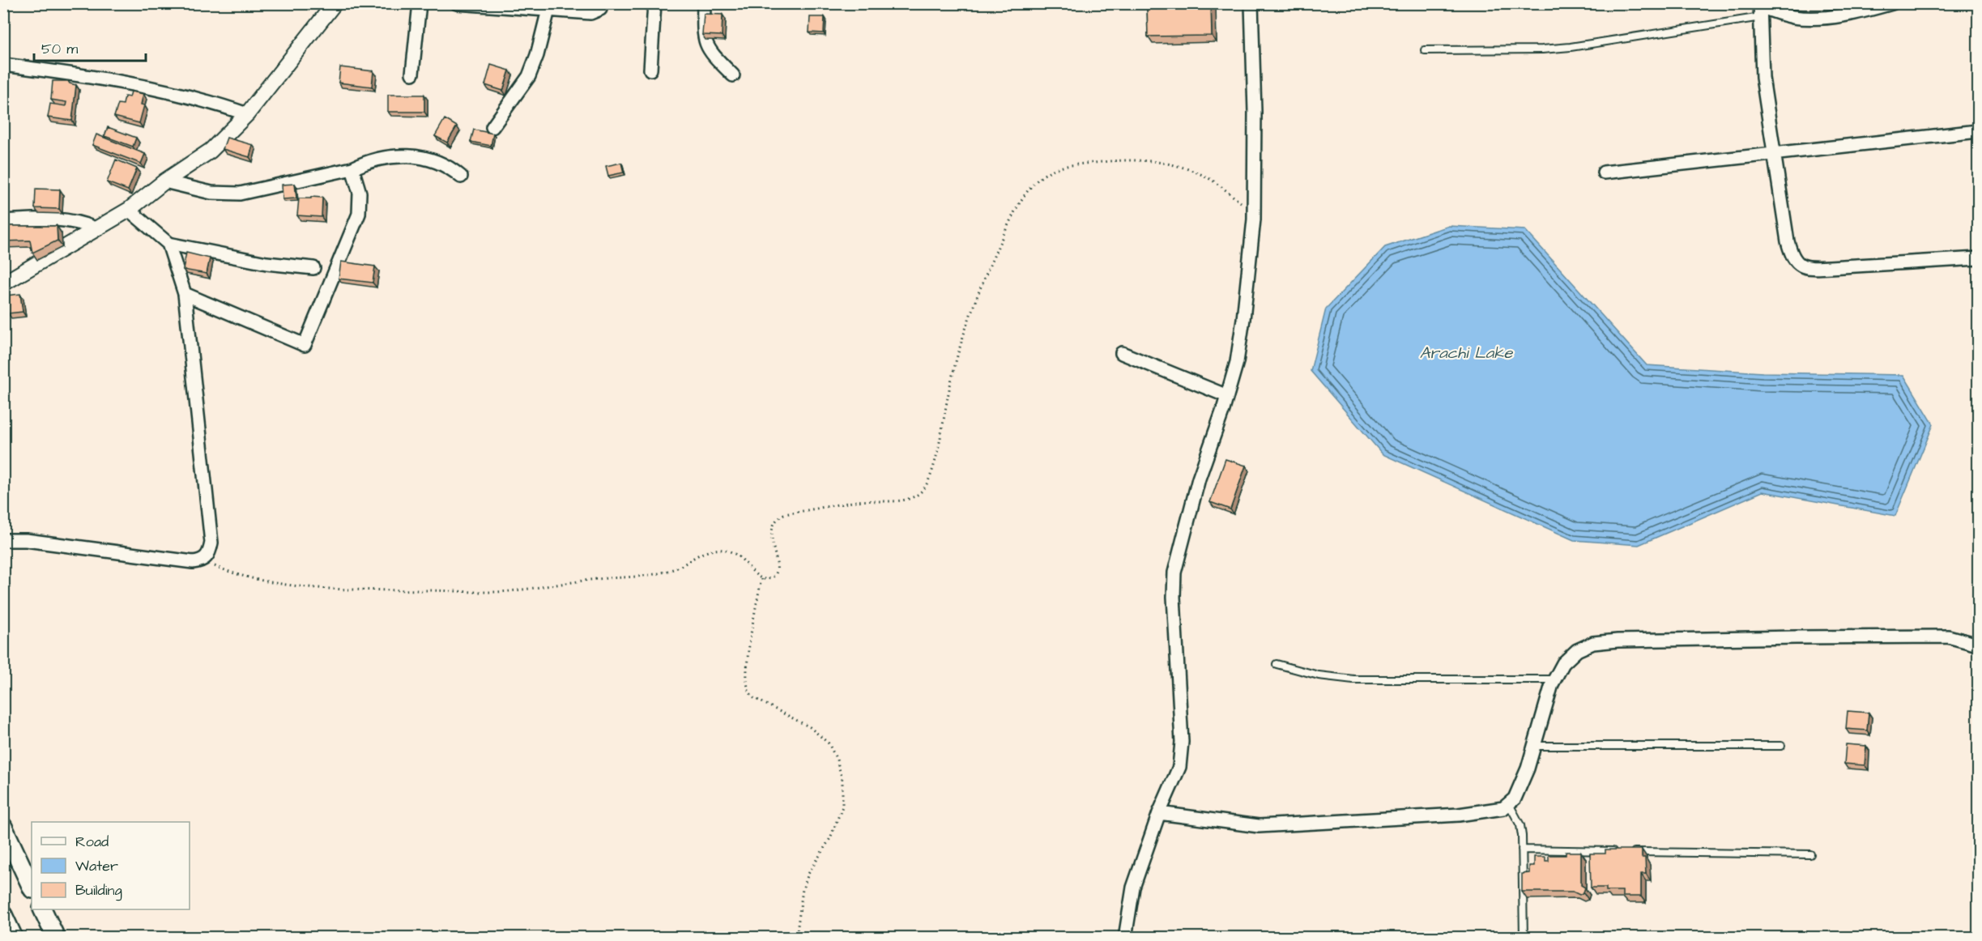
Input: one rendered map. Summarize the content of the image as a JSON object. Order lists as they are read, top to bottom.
{
  "water": ["Arachi Lake"],
  "legend": ["Road", "Water", "Building"],
  "scale_bar": "50 m"
}
